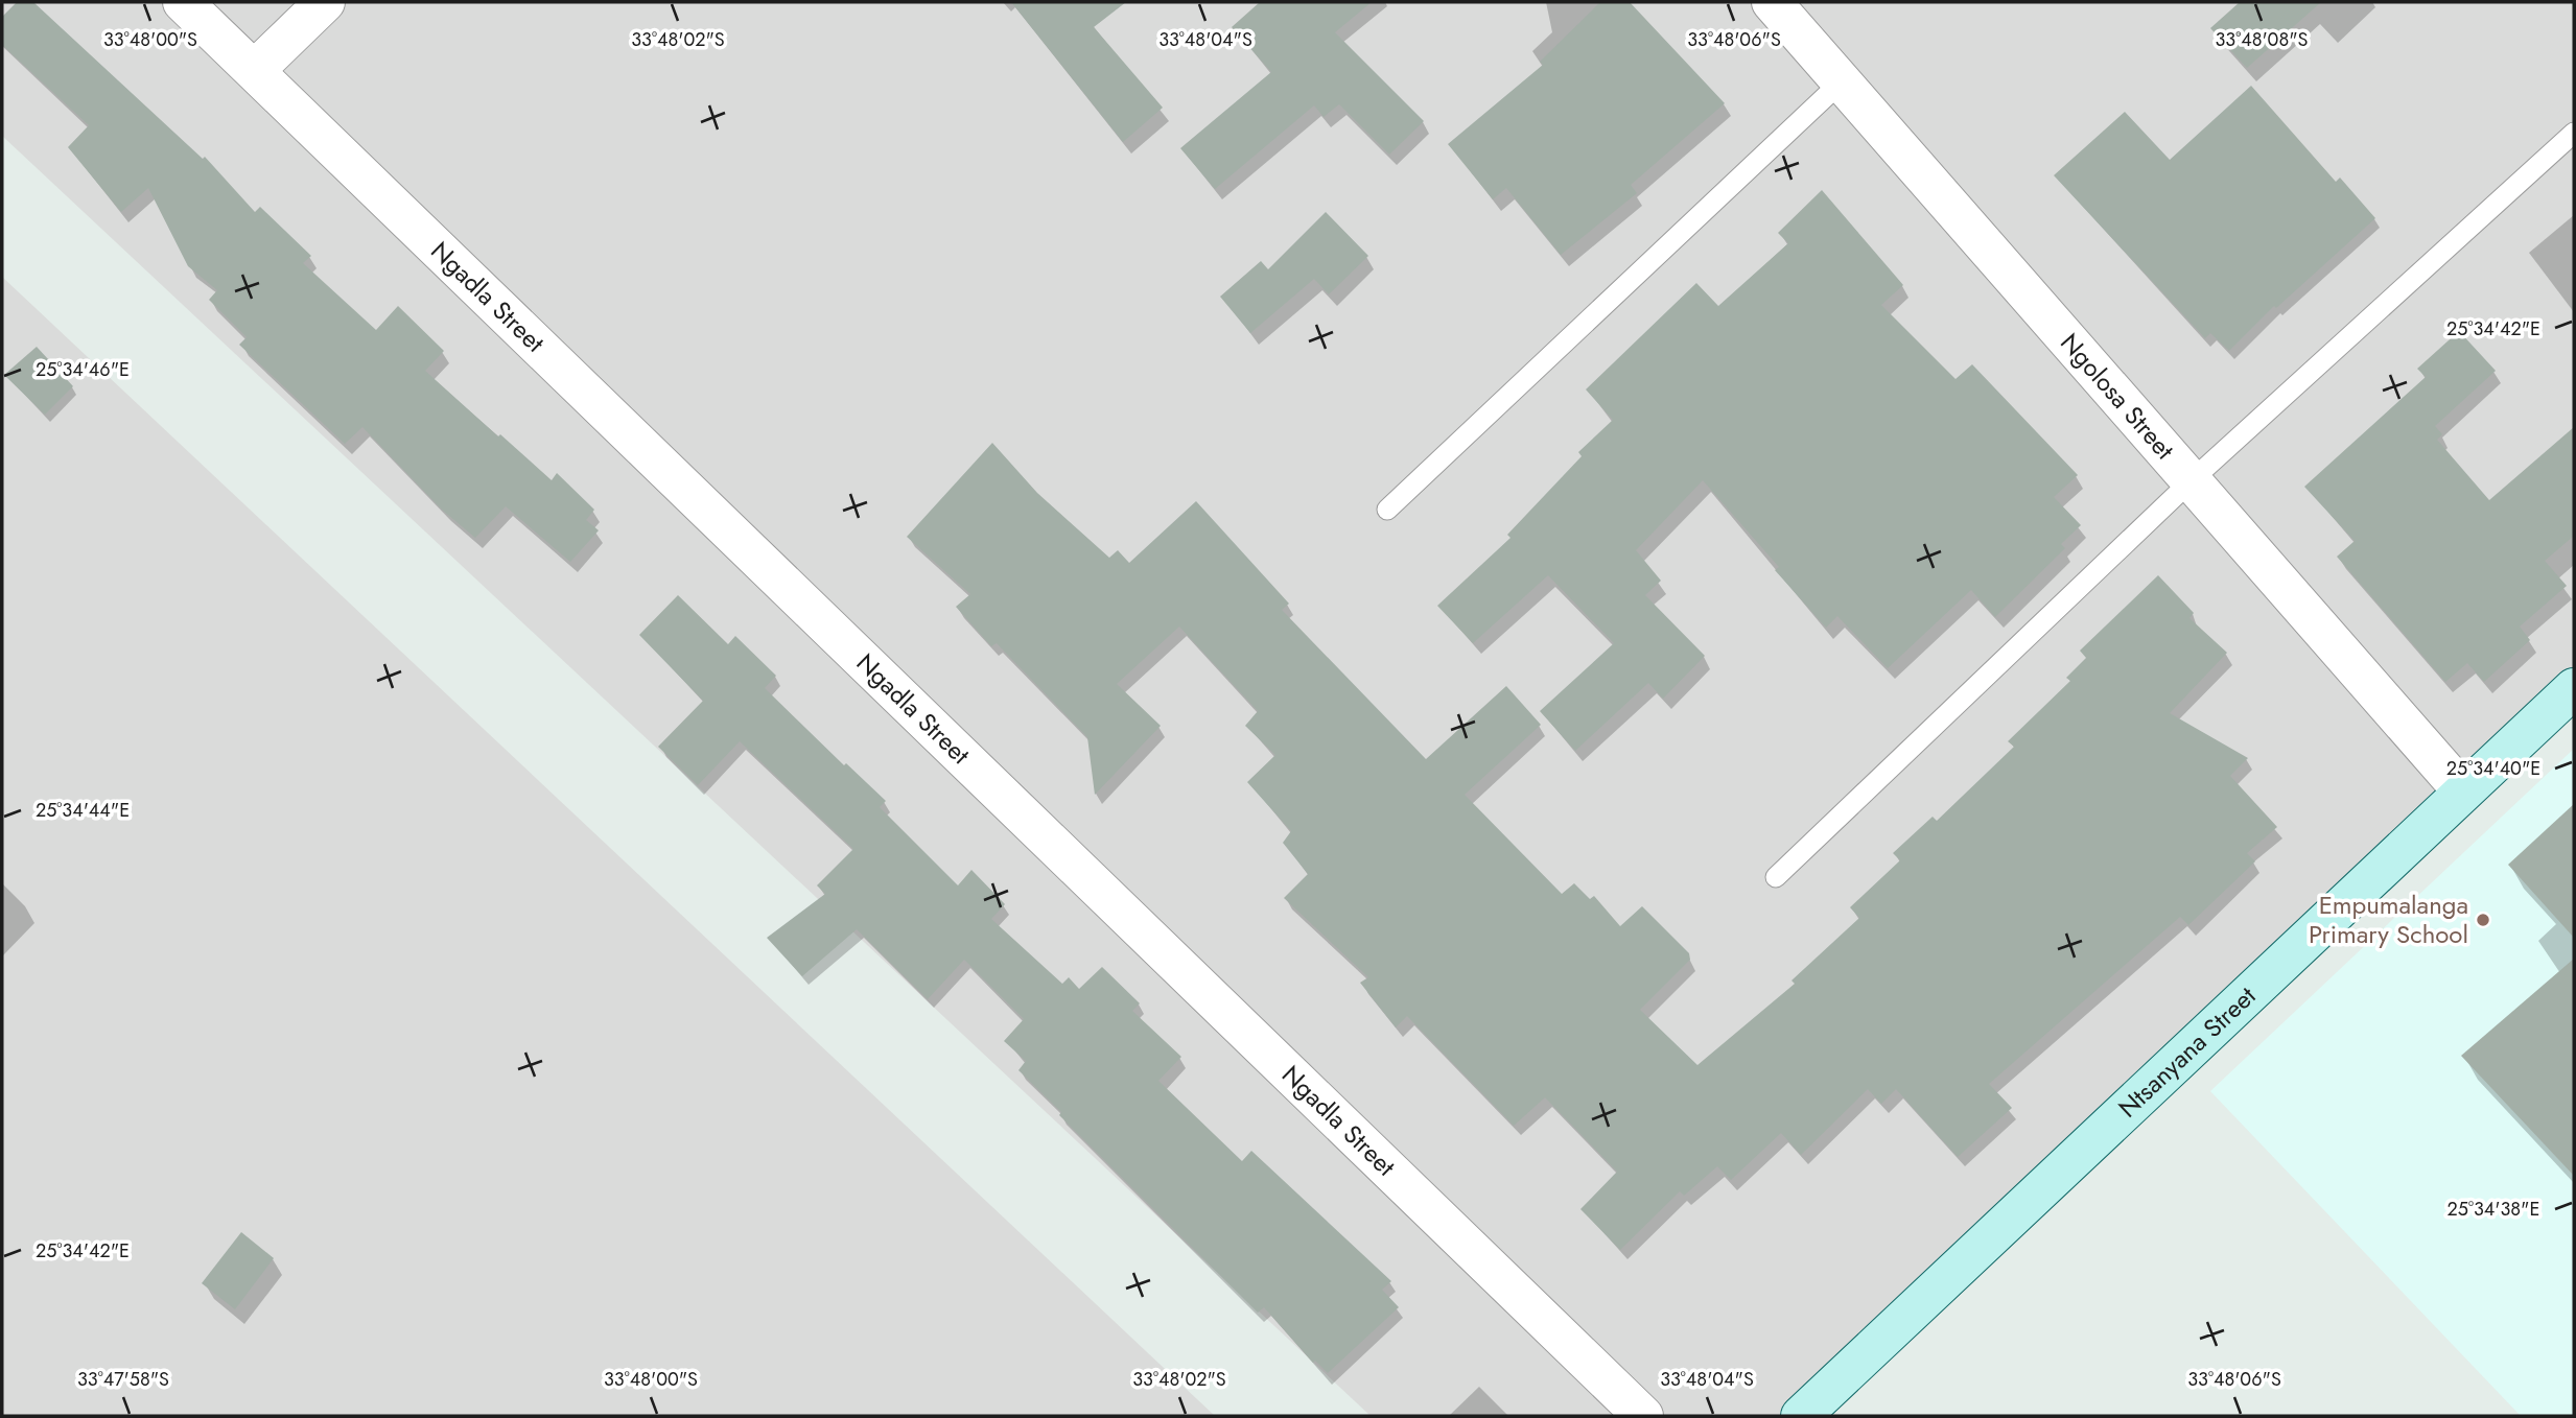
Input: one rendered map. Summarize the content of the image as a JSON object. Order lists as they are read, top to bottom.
{
  "streets": {
    "street": ["Ngadla Street", "Ngolosa Street", "Ntsanyana Street"]
  },
  "crossings": [
    ["Ngolosa Street", "Ntsanyana Street"]
  ],
  "places": ["Empumalanga Primary School"],
  "coordinates": [
    "33°48'00\"S",
    "33°48'02\"S",
    "33°48'04\"S",
    "33°48'06\"S",
    "33°48'08\"S",
    "25°34'42\"E",
    "25°34'46\"E",
    "25°34'40\"E",
    "25°34'44\"E",
    "25°34'38\"E",
    "33°47'58\"S"
  ]
}
